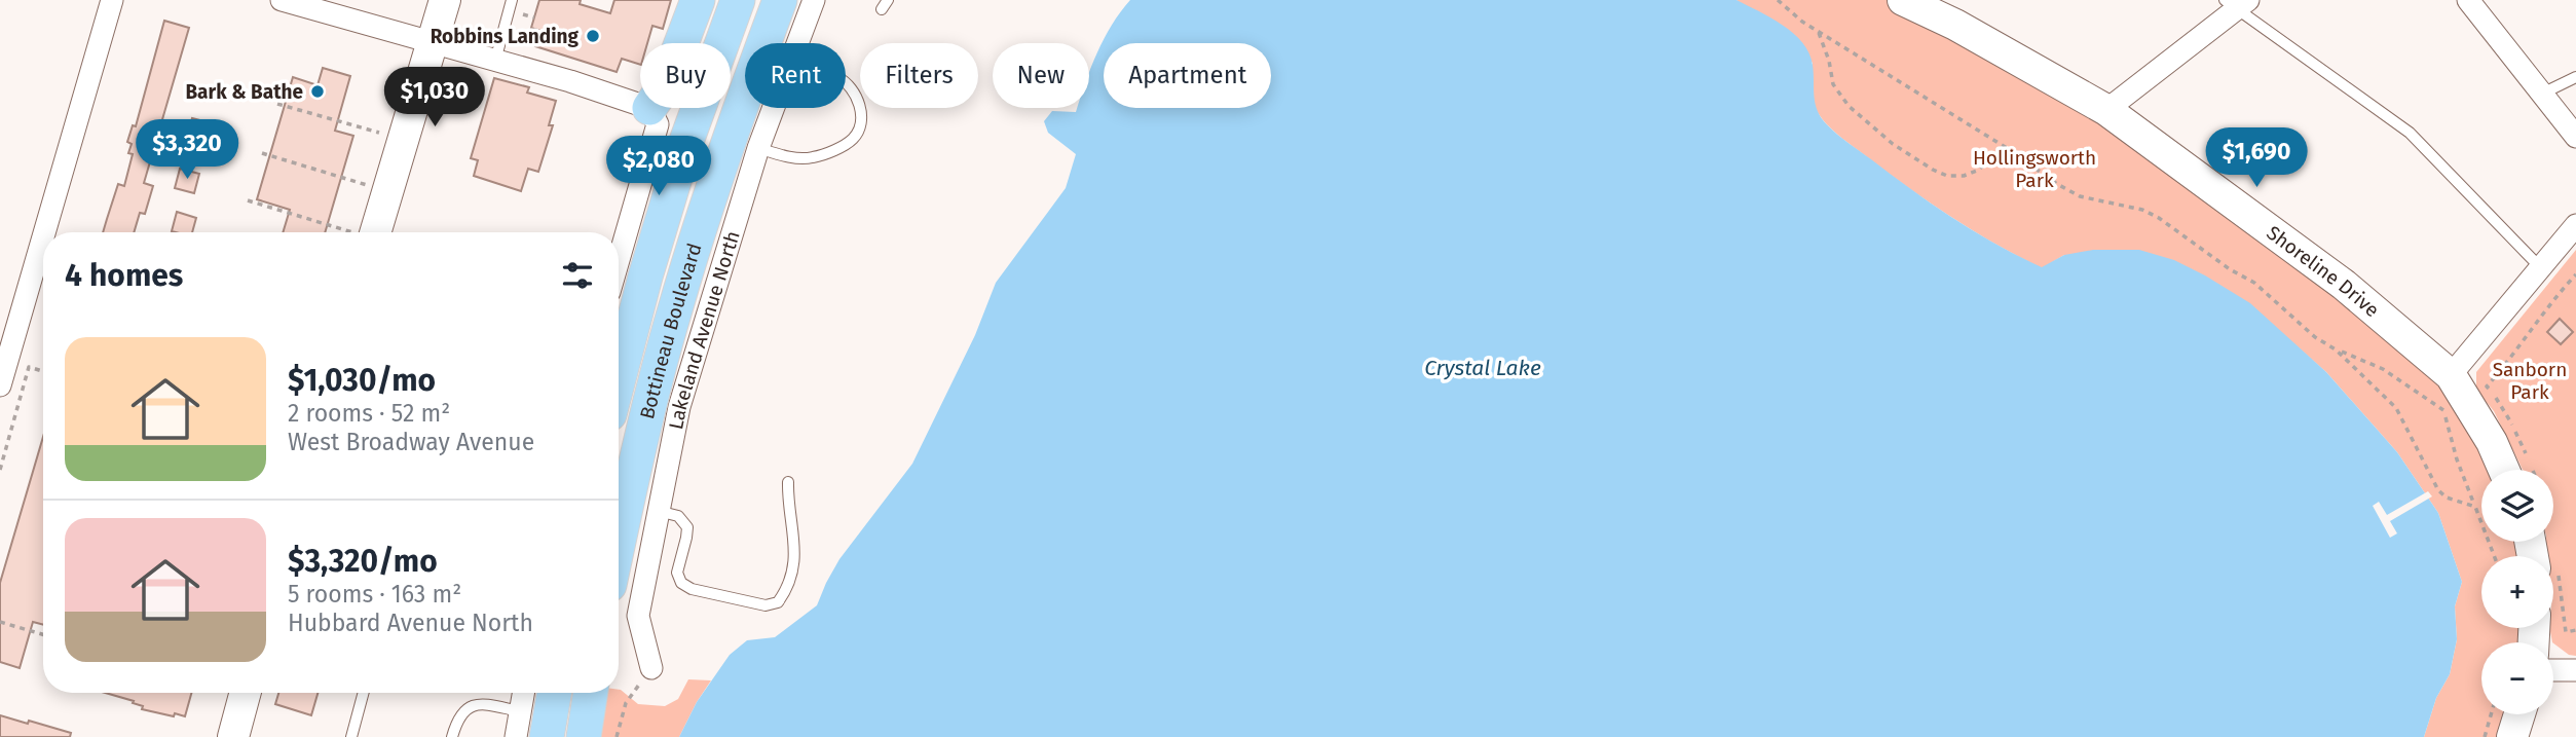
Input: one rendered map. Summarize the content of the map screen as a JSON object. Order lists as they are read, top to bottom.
{
  "streets": {
    "main road": ["Bottineau Boulevard"],
    "street": ["Shoreline Drive", "Lakeland Avenue North"]
  },
  "water": ["Crystal Lake"],
  "parks": ["Hollingsworth Park", "Sanborn Park"],
  "places": ["Robbins Landing", "Bark & Bathe"],
  "page": {
    "chip": [
      "Buy",
      "Rent",
      "Filters",
      "New",
      "Apartment"
    ],
    "price": [
      "$1,030",
      "$3,320",
      "$1,690",
      "$2,080"
    ],
    "heading": "4 homes",
    "list": [
      {
        "name": "$1,030/mo",
        "note": "2 rooms · 52 m² · West Broadway Avenue"
      },
      {
        "name": "$3,320/mo",
        "note": "5 rooms · 163 m² · Hubbard Avenue North"
      }
    ],
    "map_buttons": ["+", "−"]
  }
}
